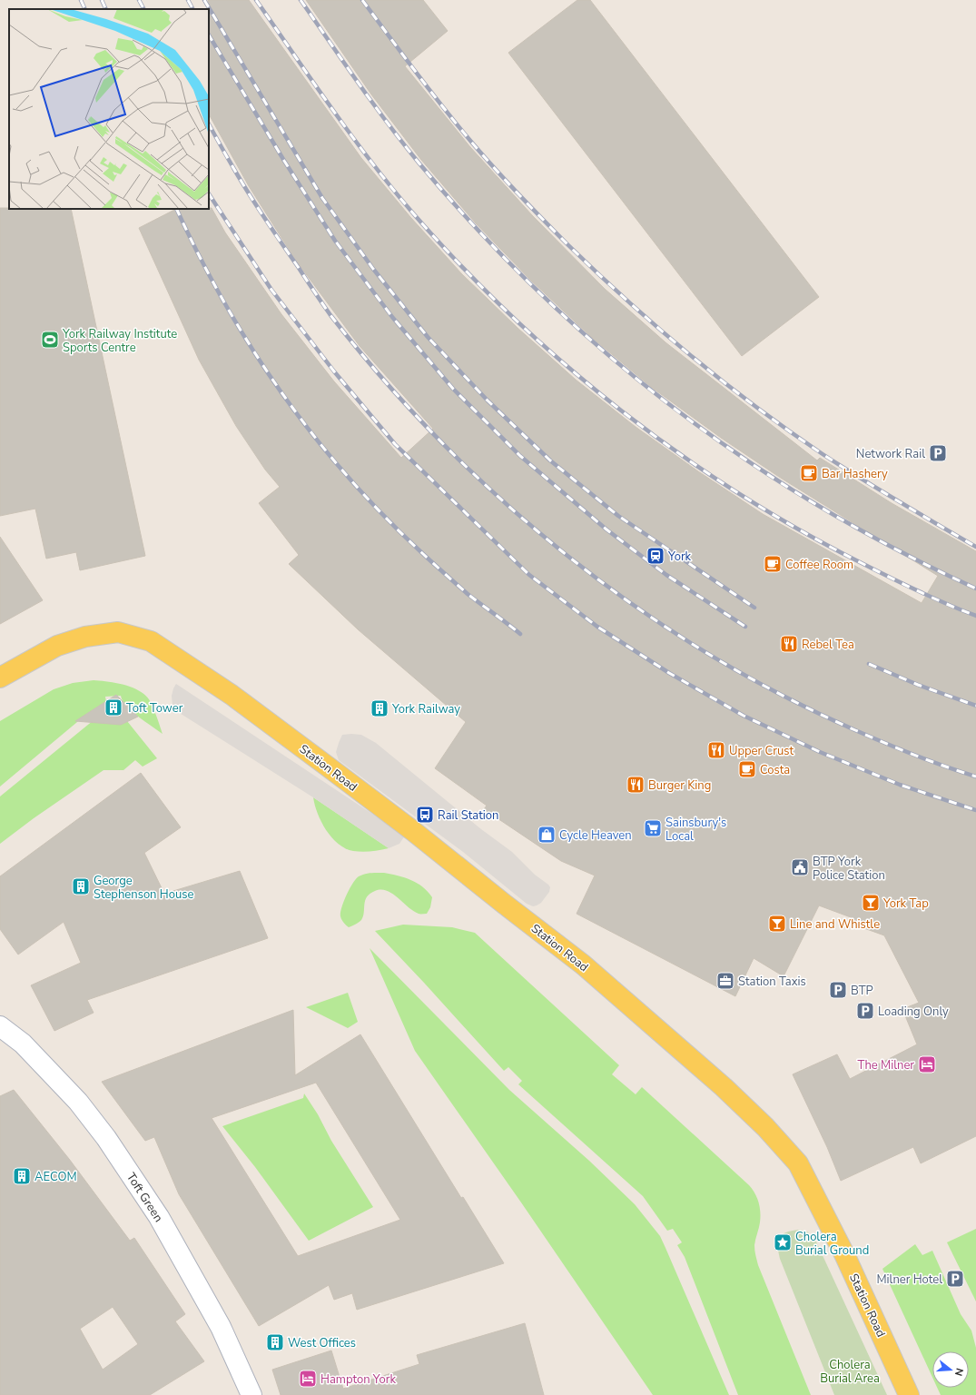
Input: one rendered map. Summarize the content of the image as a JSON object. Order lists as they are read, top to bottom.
{
  "streets": {
    "main road": ["Station Road"],
    "street": ["Toft Green"]
  },
  "parks": ["Cholera Burial Area"],
  "places": {
    "sports": ["York Railway Institute Sports Centre"],
    "parking": [
      "Network Rail",
      "BTP",
      "Loading Only",
      "Milner Hotel"
    ],
    "cafe": ["Bar Hashery", "Coffee Room", "Costa"],
    "station": ["York"],
    "restaurant": ["Rebel Tea", "Upper Crust", "Burger King"],
    "building": [
      "Toft Tower",
      "York Railway",
      "George Stephenson House",
      "AECOM",
      "West Offices"
    ],
    "bus stop": ["Rail Station"],
    "supermarket": ["Sainsbury's Local"],
    "shop": ["Cycle Heaven"],
    "public building": ["BTP York Police Station"],
    "bar": ["York Tap", "Line and Whistle"],
    "office": ["Station Taxis"],
    "hotel": ["The Milner", "Hampton York"],
    "place": ["Cholera Burial Ground"]
  },
  "north": "right"
}
